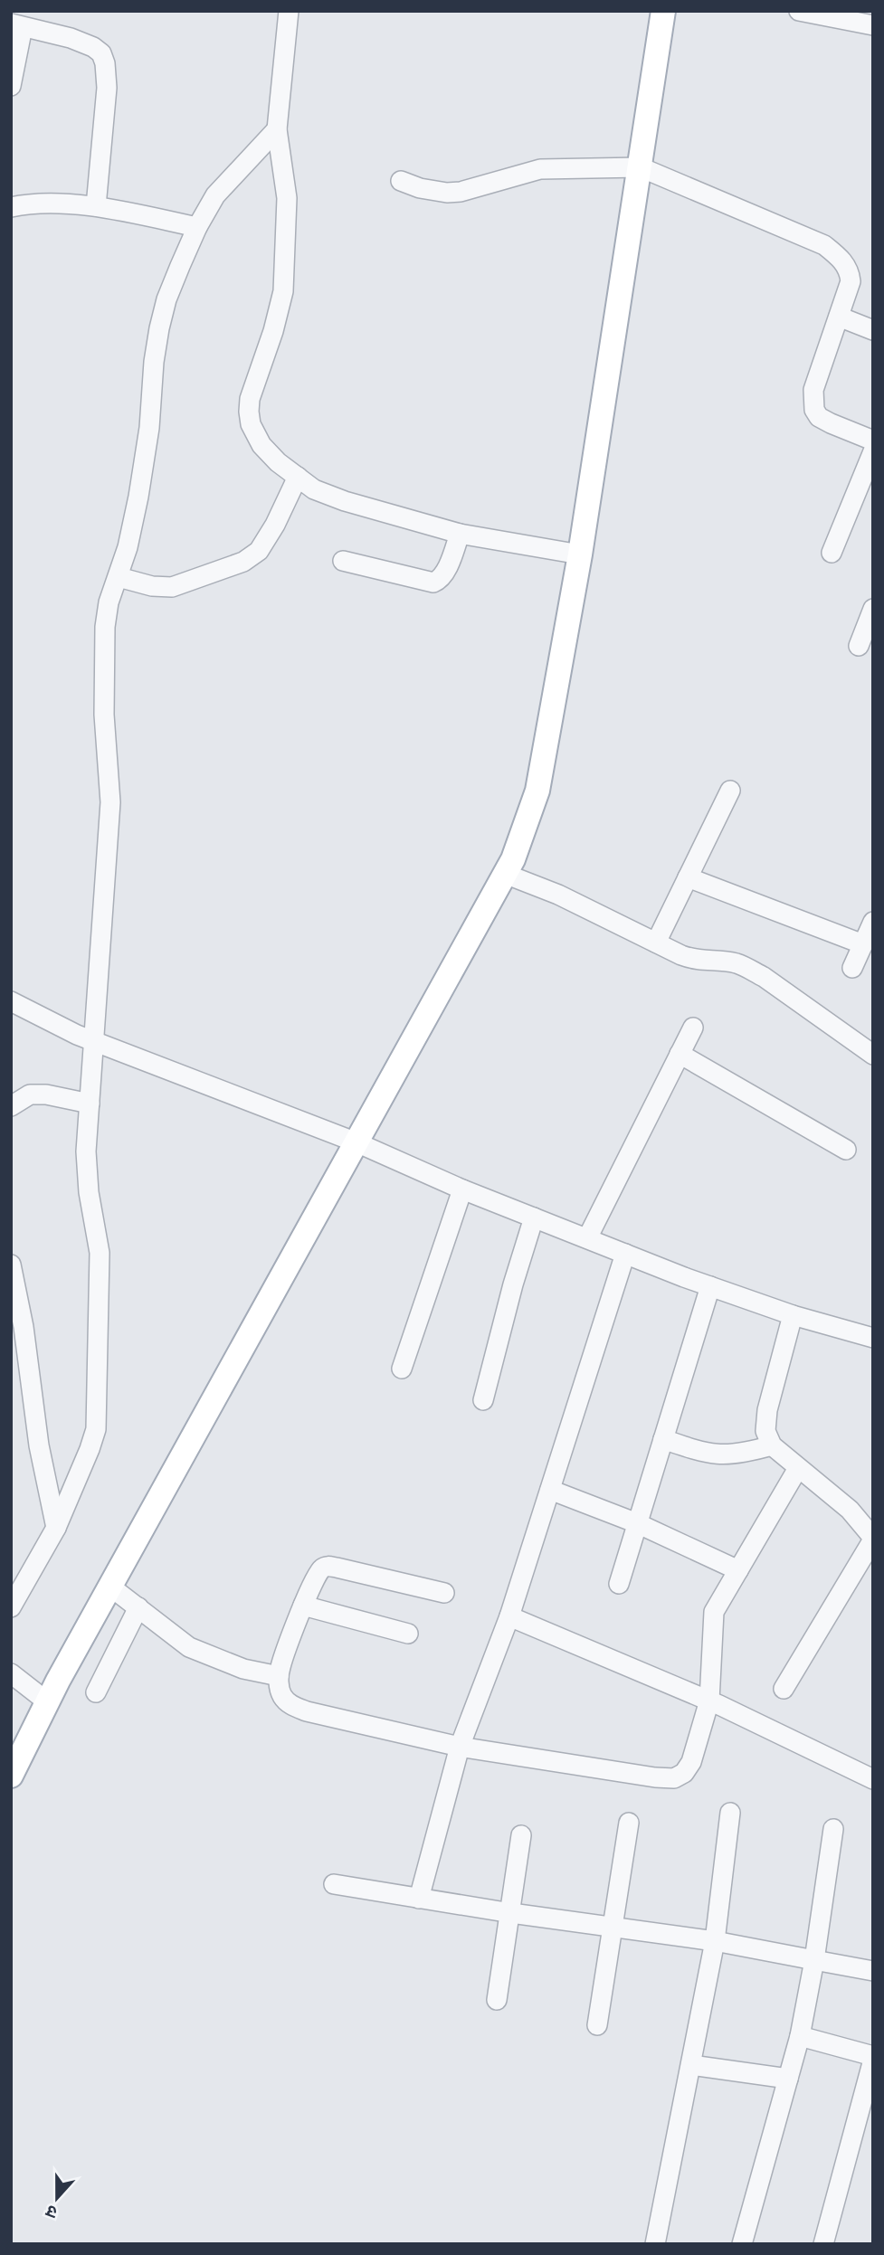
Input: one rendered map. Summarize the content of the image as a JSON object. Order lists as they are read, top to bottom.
{
  "north": "bottom"
}
